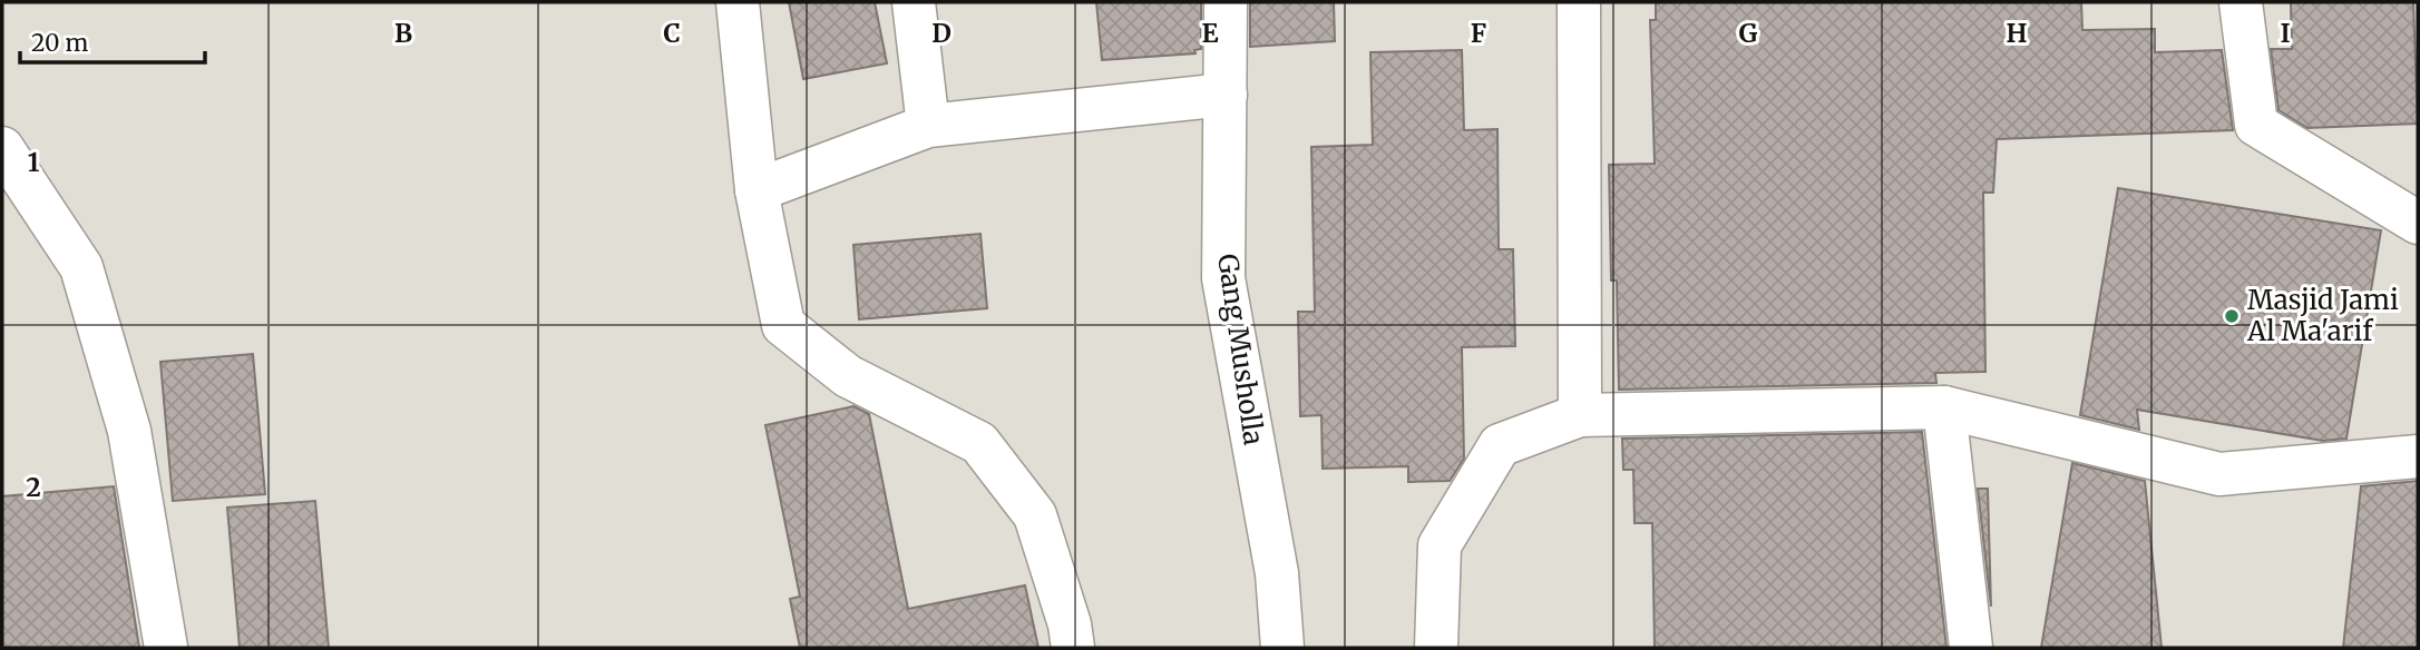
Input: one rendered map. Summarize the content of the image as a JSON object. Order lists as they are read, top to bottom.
{
  "streets": {
    "street": ["Gang Musholla"]
  },
  "places": ["Masjid Jami Al Ma'arif"],
  "scale_bar": "20 m",
  "grid": {
    "columns": [
      "B",
      "C",
      "D",
      "E",
      "F",
      "G",
      "H",
      "I"
    ],
    "rows": ["1", "2"]
  }
}
